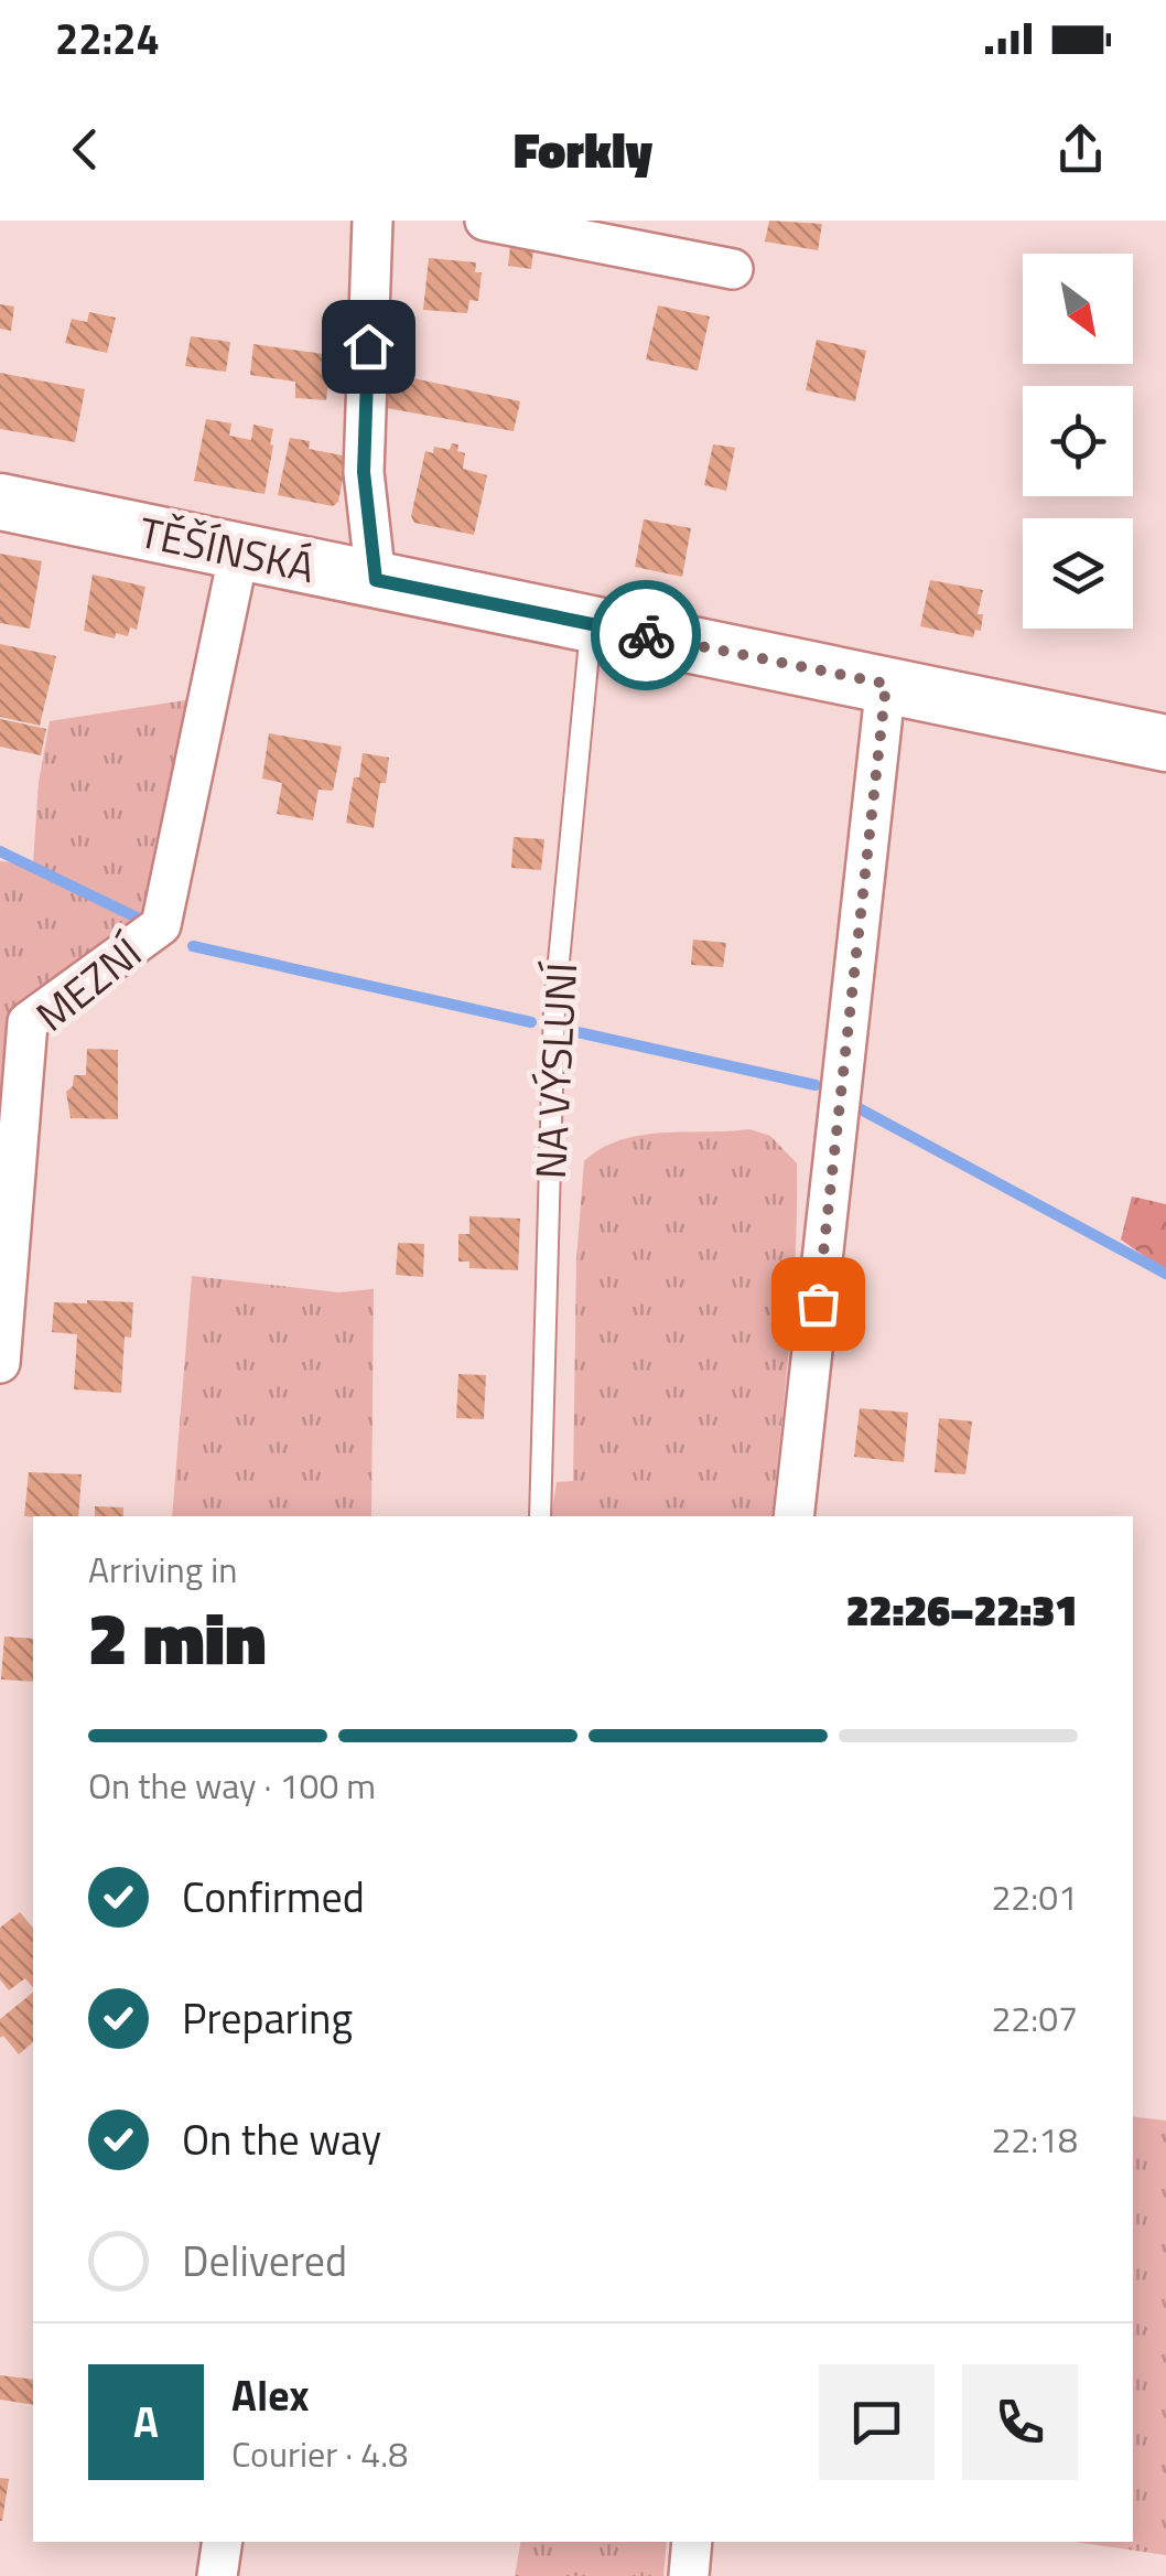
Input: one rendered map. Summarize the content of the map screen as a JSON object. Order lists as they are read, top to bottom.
{
  "streets": {
    "main road": ["TĚŠÍNSKÁ"],
    "street": ["MEZNÍ"],
    "lane": ["NA VÝSLUNÍ"]
  },
  "crossings": [
    ["TĚŠÍNSKÁ", "MEZNÍ"],
    ["TĚŠÍNSKÁ", "NA VÝSLUNÍ"]
  ],
  "north": "bottom right",
  "page": {
    "status": "22:24",
    "header": "Forkly",
    "heading": ["2 min", "Arriving in", "22:26–22:31"],
    "panel": ["Alex", "Courier · 4.8"],
    "bar": "On the way · 100 m",
    "list": [
      ["Confirmed", "22:01"],
      ["Preparing", "22:07"],
      ["On the way", "22:18"],
      "Delivered"
    ],
    "round": "A"
  }
}
